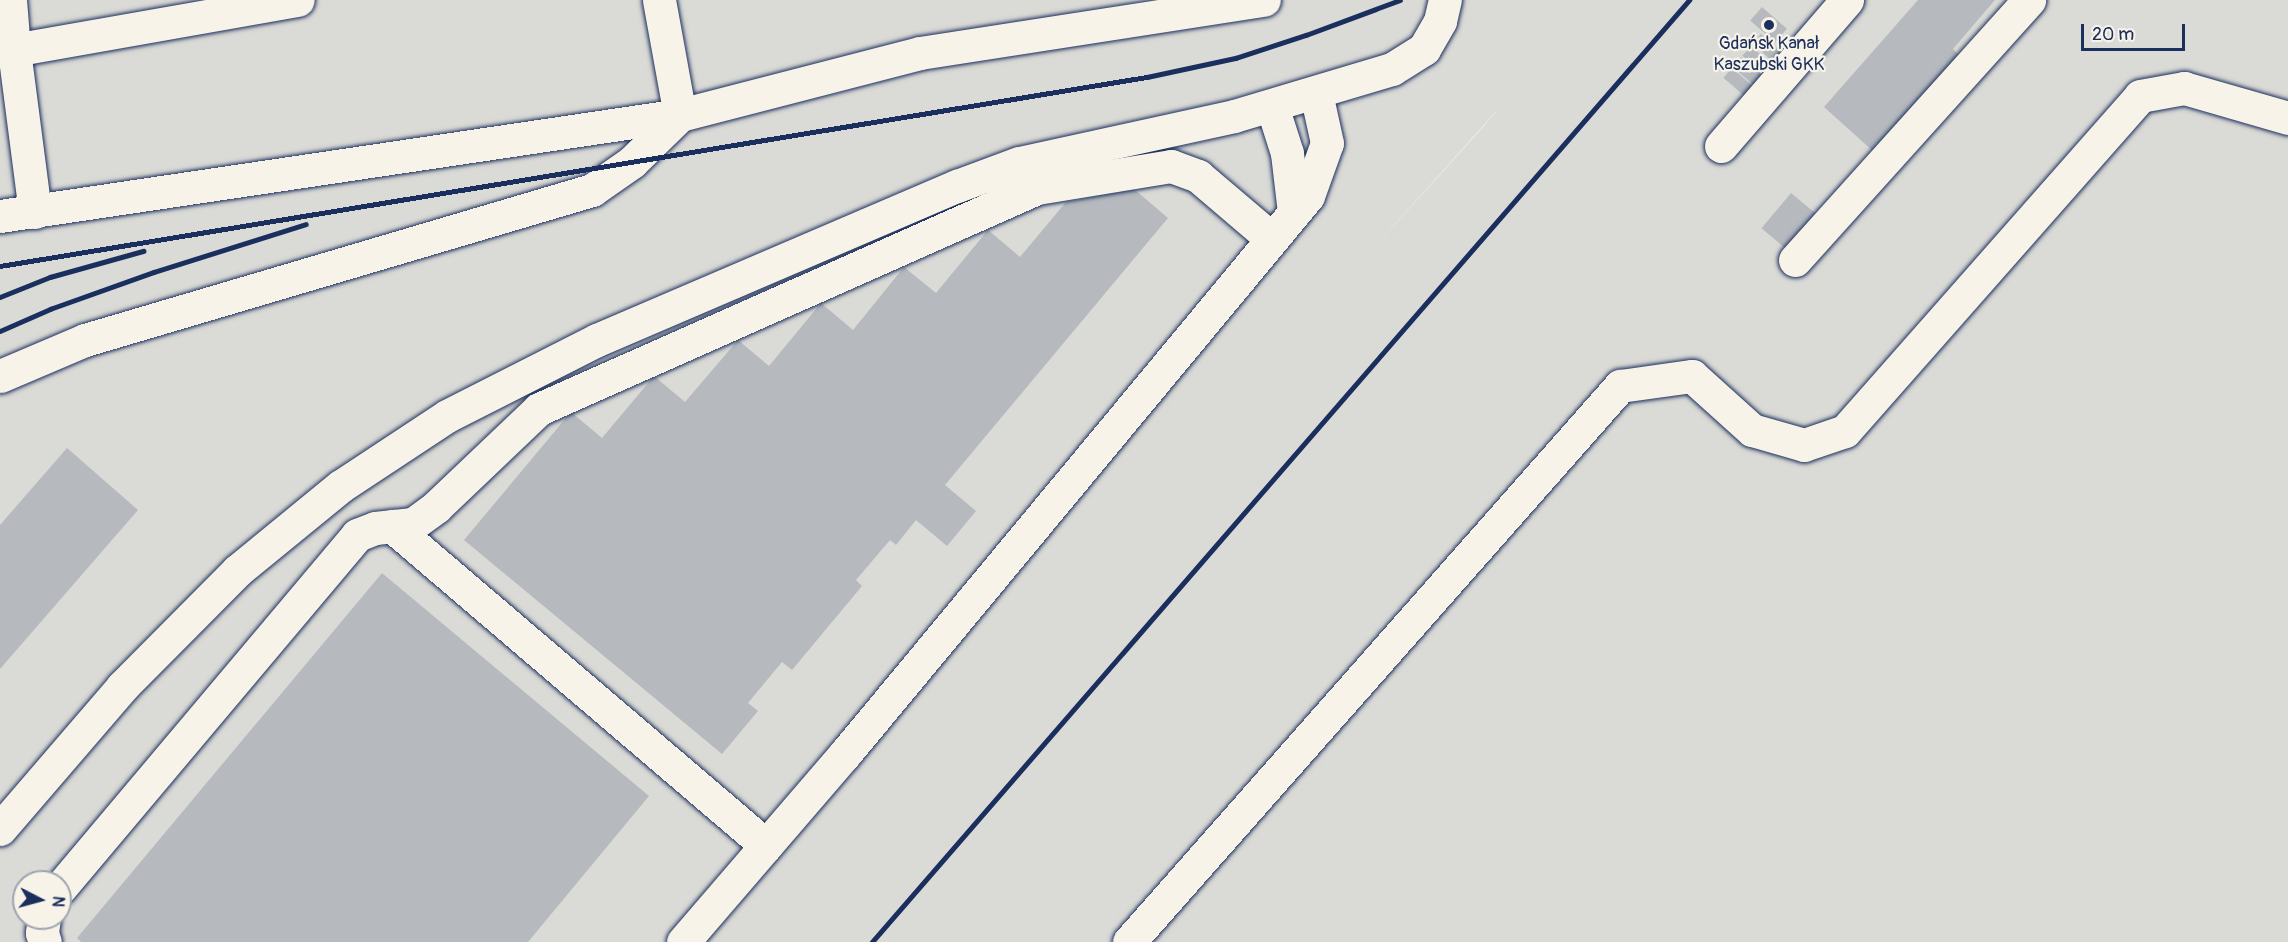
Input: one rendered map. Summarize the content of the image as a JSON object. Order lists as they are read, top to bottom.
{
  "places": ["Gdańsk Kanał Kaszubski GKK"],
  "scale_bar": "20 m",
  "north": "right"
}
